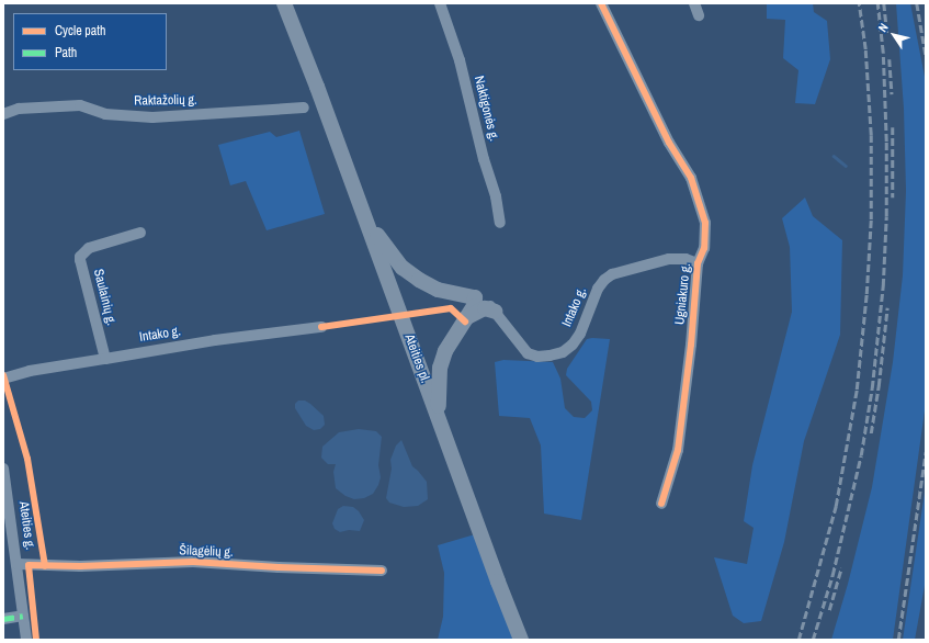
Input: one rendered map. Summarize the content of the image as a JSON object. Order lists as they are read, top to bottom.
{
  "streets": {
    "highway": ["Ateities pl."],
    "street": [
      "Raktažolių g.",
      "Naktigonės g.",
      "Ugniakuro g.",
      "Saulainių g.",
      "Intako g.",
      "Ateities g.",
      "Šilagėlių g."
    ]
  },
  "crossings": [
    ["Ugniakuro g.", "Intako g."],
    ["Saulainių g.", "Intako g."],
    ["Ateities g.", "Šilagėlių g."]
  ],
  "legend": ["Cycle path", "Path"],
  "north": "top left"
}
